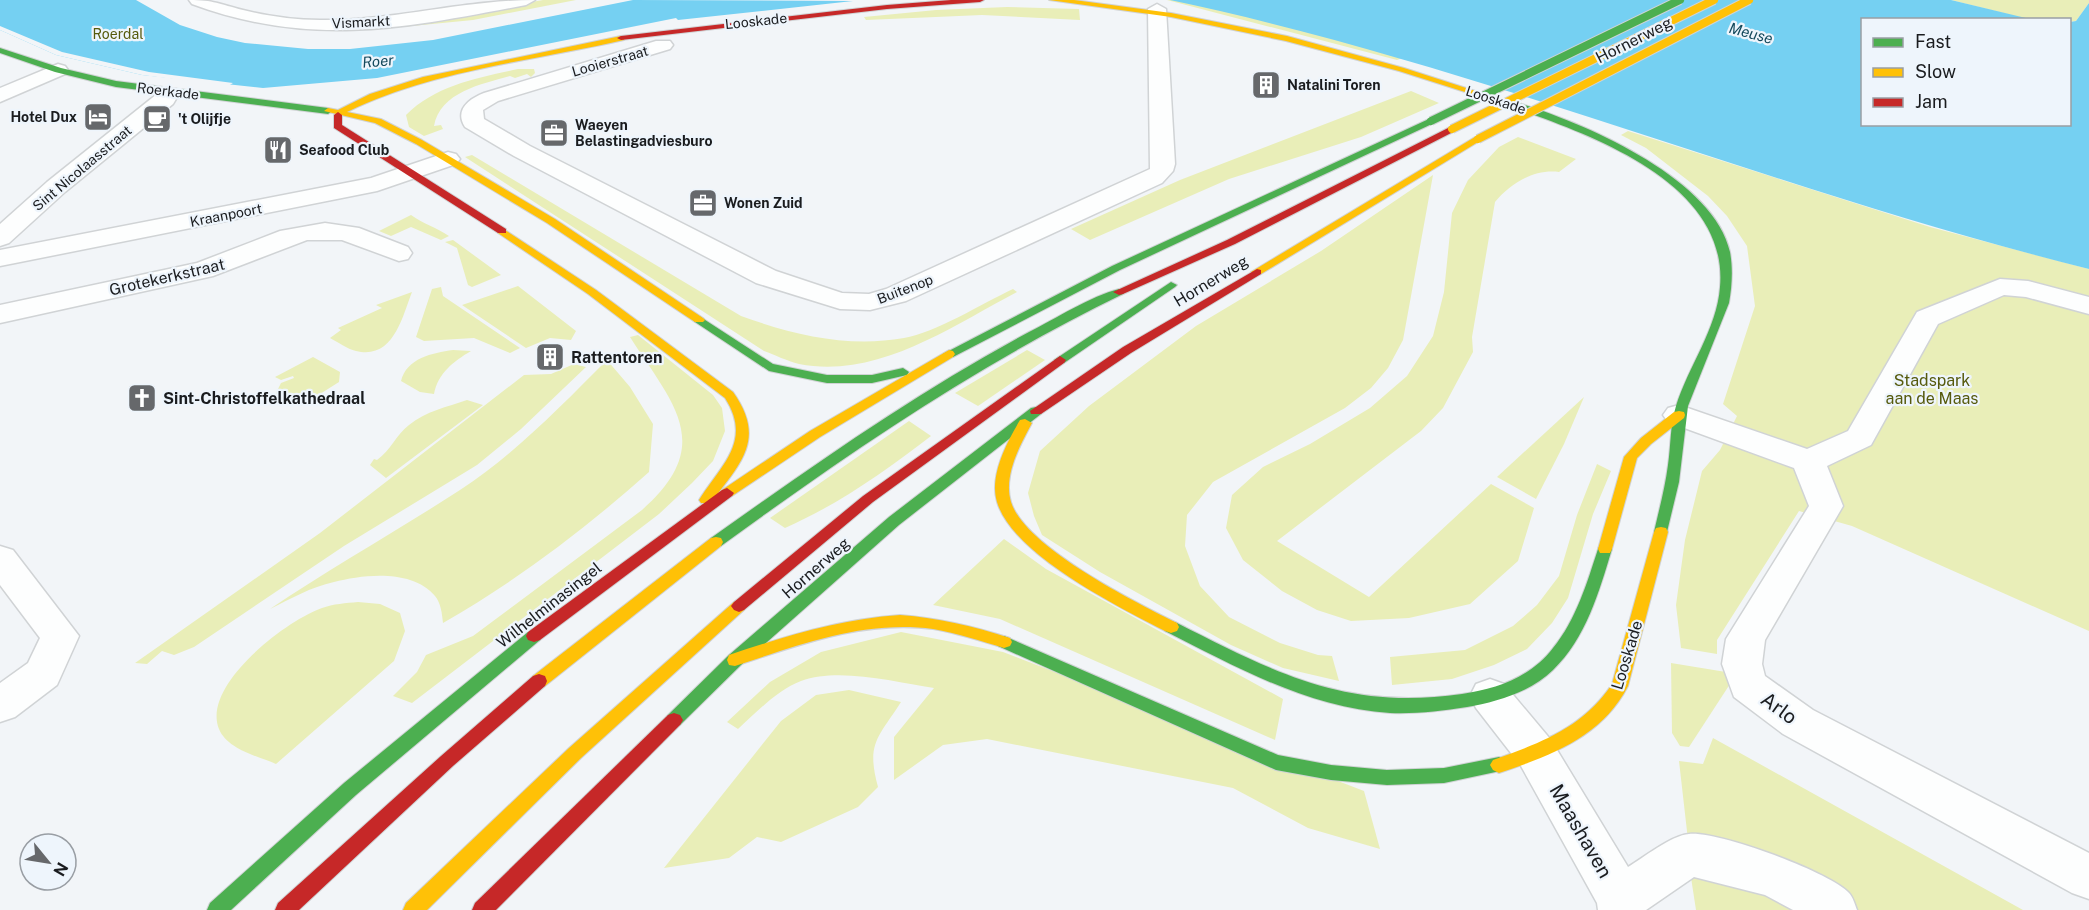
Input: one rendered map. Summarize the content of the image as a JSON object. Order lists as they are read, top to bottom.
{
  "streets": {
    "main road": [
      "Looskade",
      "Hornerweg",
      "Roerkade",
      "Wilhelminasingel"
    ],
    "street": [
      "Vismarkt",
      "Looierstraat",
      "Sint Nicolaasstraat",
      "Kraanpoort",
      "Grotekerkstraat",
      "Buitenop",
      "Arlo",
      "Maashaven"
    ]
  },
  "crossings": [
    ["Looskade", "Hornerweg"],
    ["Looskade", "Looierstraat"],
    ["Looskade", "Roerkade"],
    ["Looskade", "Buitenop"],
    ["Looskade", "Maashaven"],
    ["Hornerweg", "Roerkade"],
    ["Hornerweg", "Wilhelminasingel"],
    ["Looierstraat", "Buitenop"],
    ["Roerkade", "Kraanpoort"],
    ["Roerkade", "Wilhelminasingel"]
  ],
  "water": ["Meuse", "Roer"],
  "parks": ["Roerdal", "Stadspark aan de Maas"],
  "places": {
    "building": ["Natalini Toren", "Rattentoren"],
    "hotel": ["Hotel Dux"],
    "cafe": ["'t Olijfje"],
    "office": ["Waeyen Belastingadviesburo", "Wonen Zuid"],
    "restaurant": ["Seafood Club"],
    "church": ["Sint-Christoffelkathedraal"]
  },
  "legend": ["Fast", "Slow", "Jam"],
  "north": "bottom right"
}
